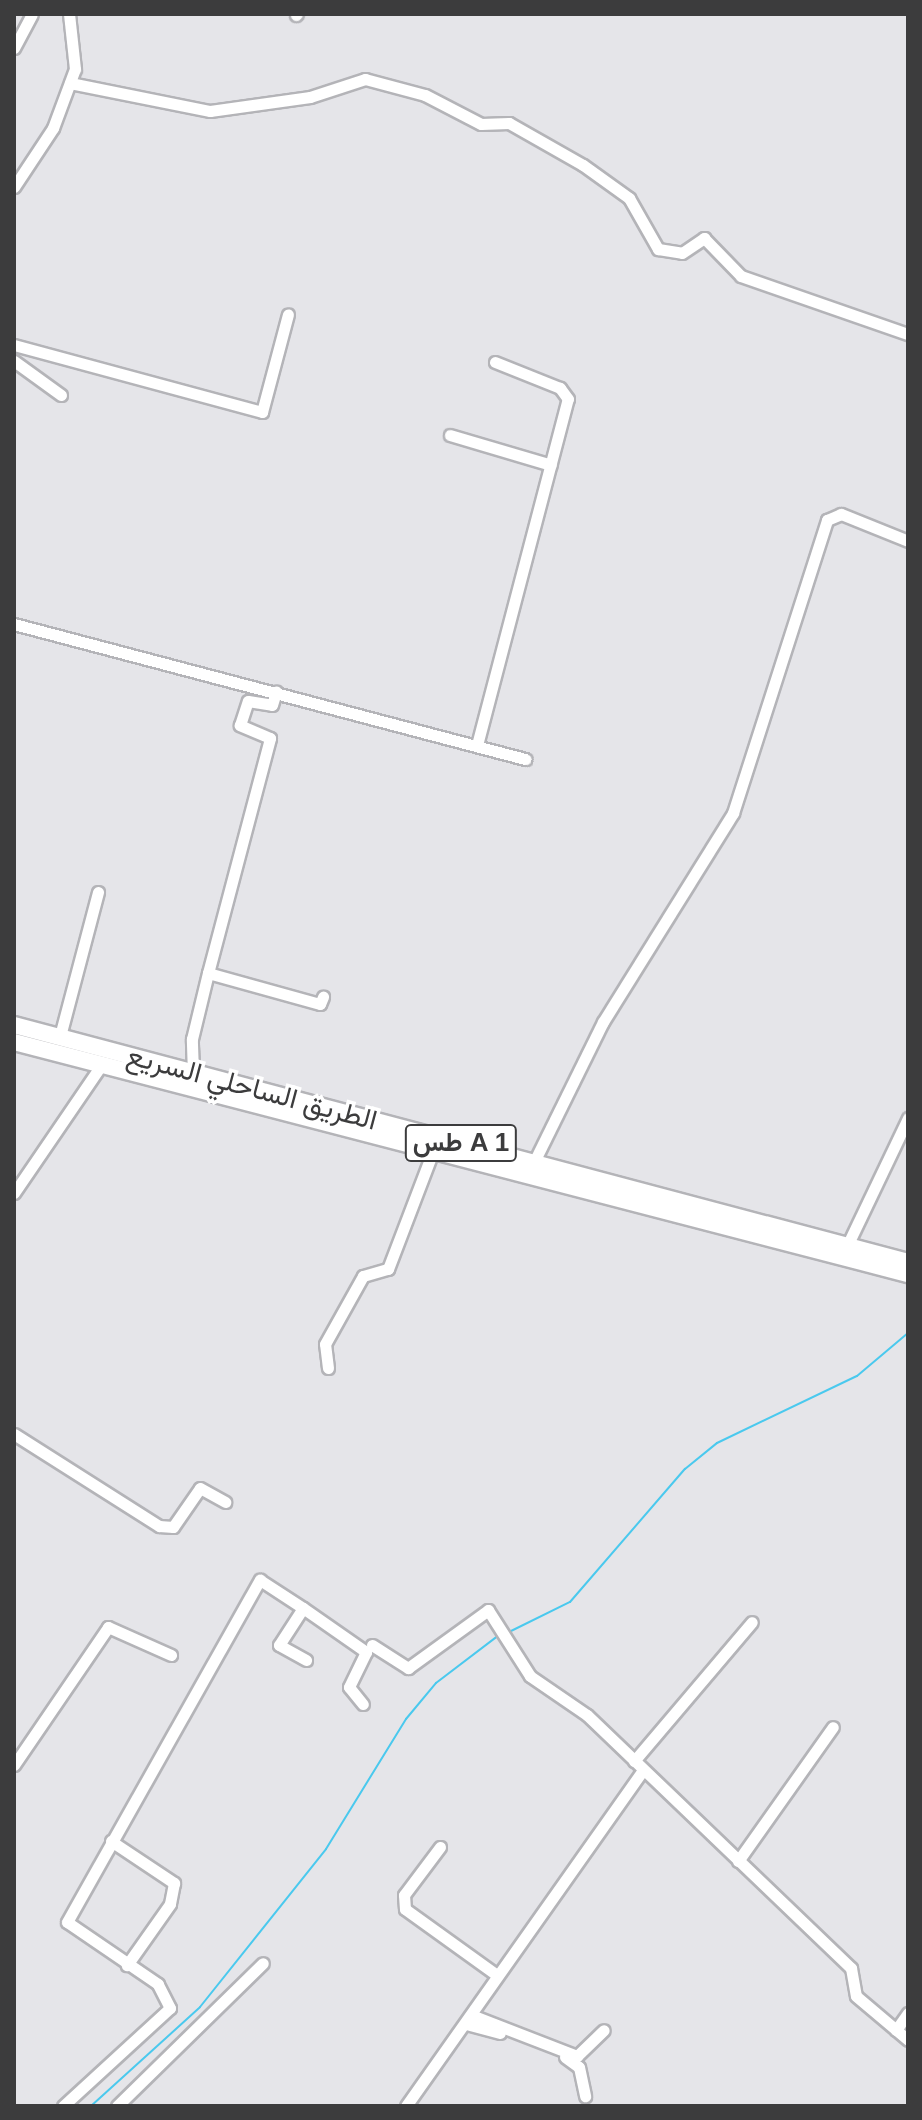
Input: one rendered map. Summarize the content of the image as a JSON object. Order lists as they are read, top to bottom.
{
  "streets": {
    "highway": ["الطريق الساحلي السريع", "طس A 1"]
  }
}
